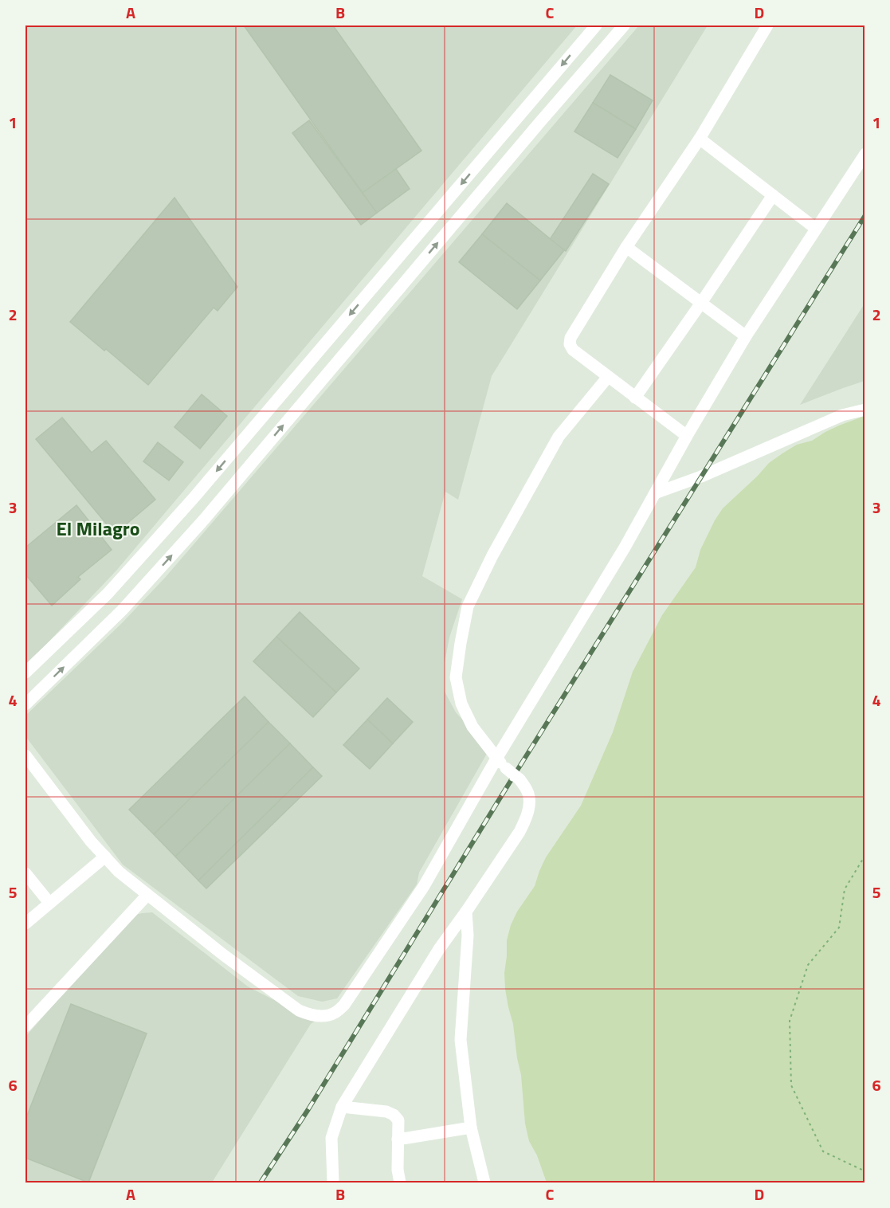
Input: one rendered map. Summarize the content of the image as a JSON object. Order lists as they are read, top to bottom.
{
  "districts": ["El Milagro"],
  "grid": {
    "columns": [
      "A",
      "B",
      "C",
      "D"
    ],
    "rows": [
      "1",
      "2",
      "3",
      "4",
      "5",
      "6"
    ]
  }
}
